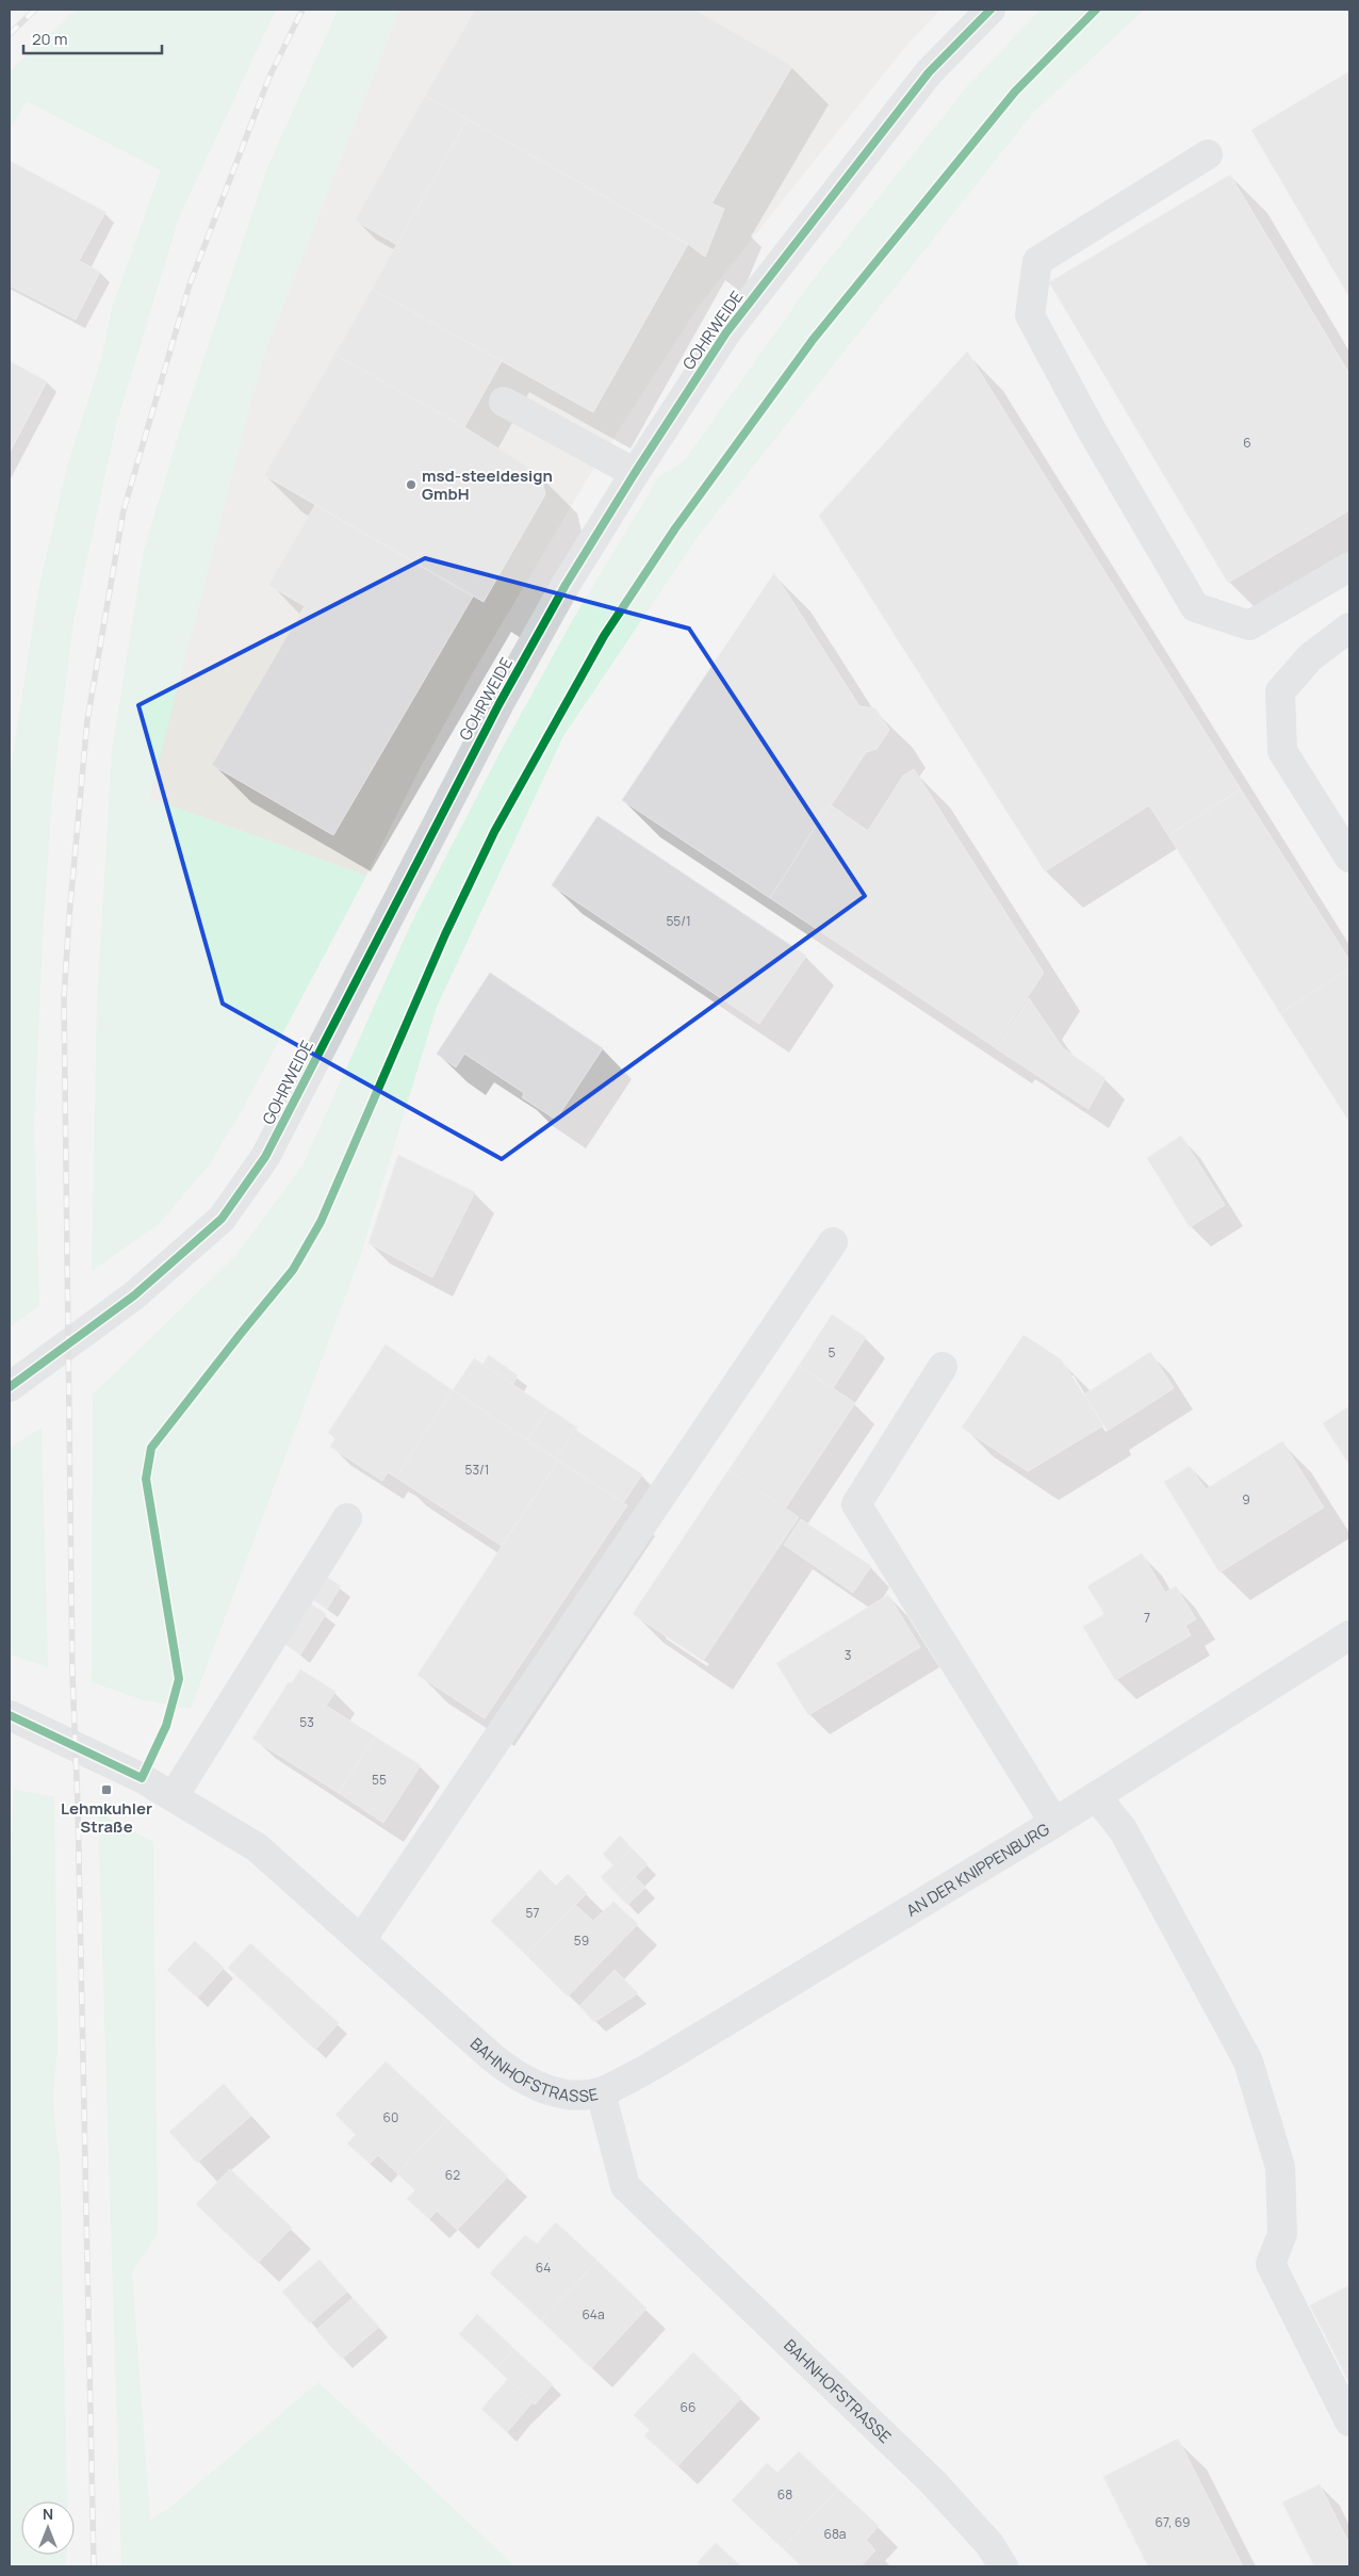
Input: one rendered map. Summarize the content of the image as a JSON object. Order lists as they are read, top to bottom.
{
  "streets": {
    "street": ["GOHRWEIDE", "AN DER KNIPPENBURG", "BAHNHOFSTRASSE"]
  },
  "crossings": [
    ["AN DER KNIPPENBURG", "BAHNHOFSTRASSE"]
  ],
  "places": {
    "other": ["msd-steeldesign GmbH"],
    "transit": ["Lehmkuhler Straße"]
  },
  "house_numbers": [
    "6",
    "55/1",
    "5",
    "53/1",
    "9",
    "7",
    "3",
    "53",
    "55",
    "57",
    "59",
    "60",
    "62",
    "64",
    "64a",
    "66",
    "68",
    "67, 69",
    "68a"
  ],
  "scale_bar": "20 m",
  "north": "top"
}
